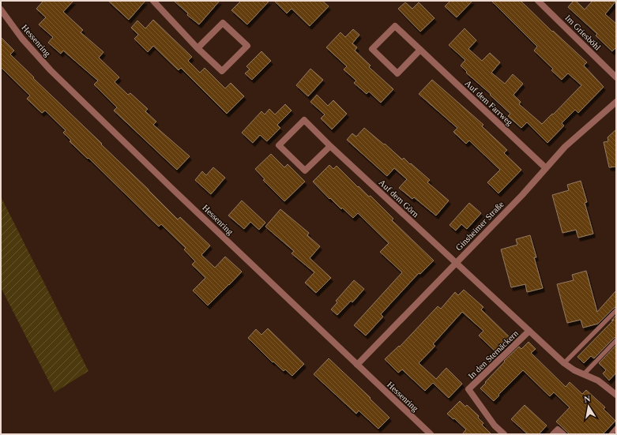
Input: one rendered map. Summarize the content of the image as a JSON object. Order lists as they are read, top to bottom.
{
  "streets": {
    "street": [
      "Im Griesböhl",
      "Hessenring",
      "Auf dem Farrweg",
      "Auf dem Görn",
      "Ginsheimer Straße",
      "In den Sternäckern"
    ]
  },
  "crossings": [
    ["Hessenring", "Ginsheimer Straße"],
    ["Auf dem Farrweg", "Ginsheimer Straße"],
    ["Auf dem Görn", "Ginsheimer Straße"],
    ["Auf dem Görn", "In den Sternäckern"],
    ["Ginsheimer Straße", "In den Sternäckern"]
  ],
  "north": "top"
}
